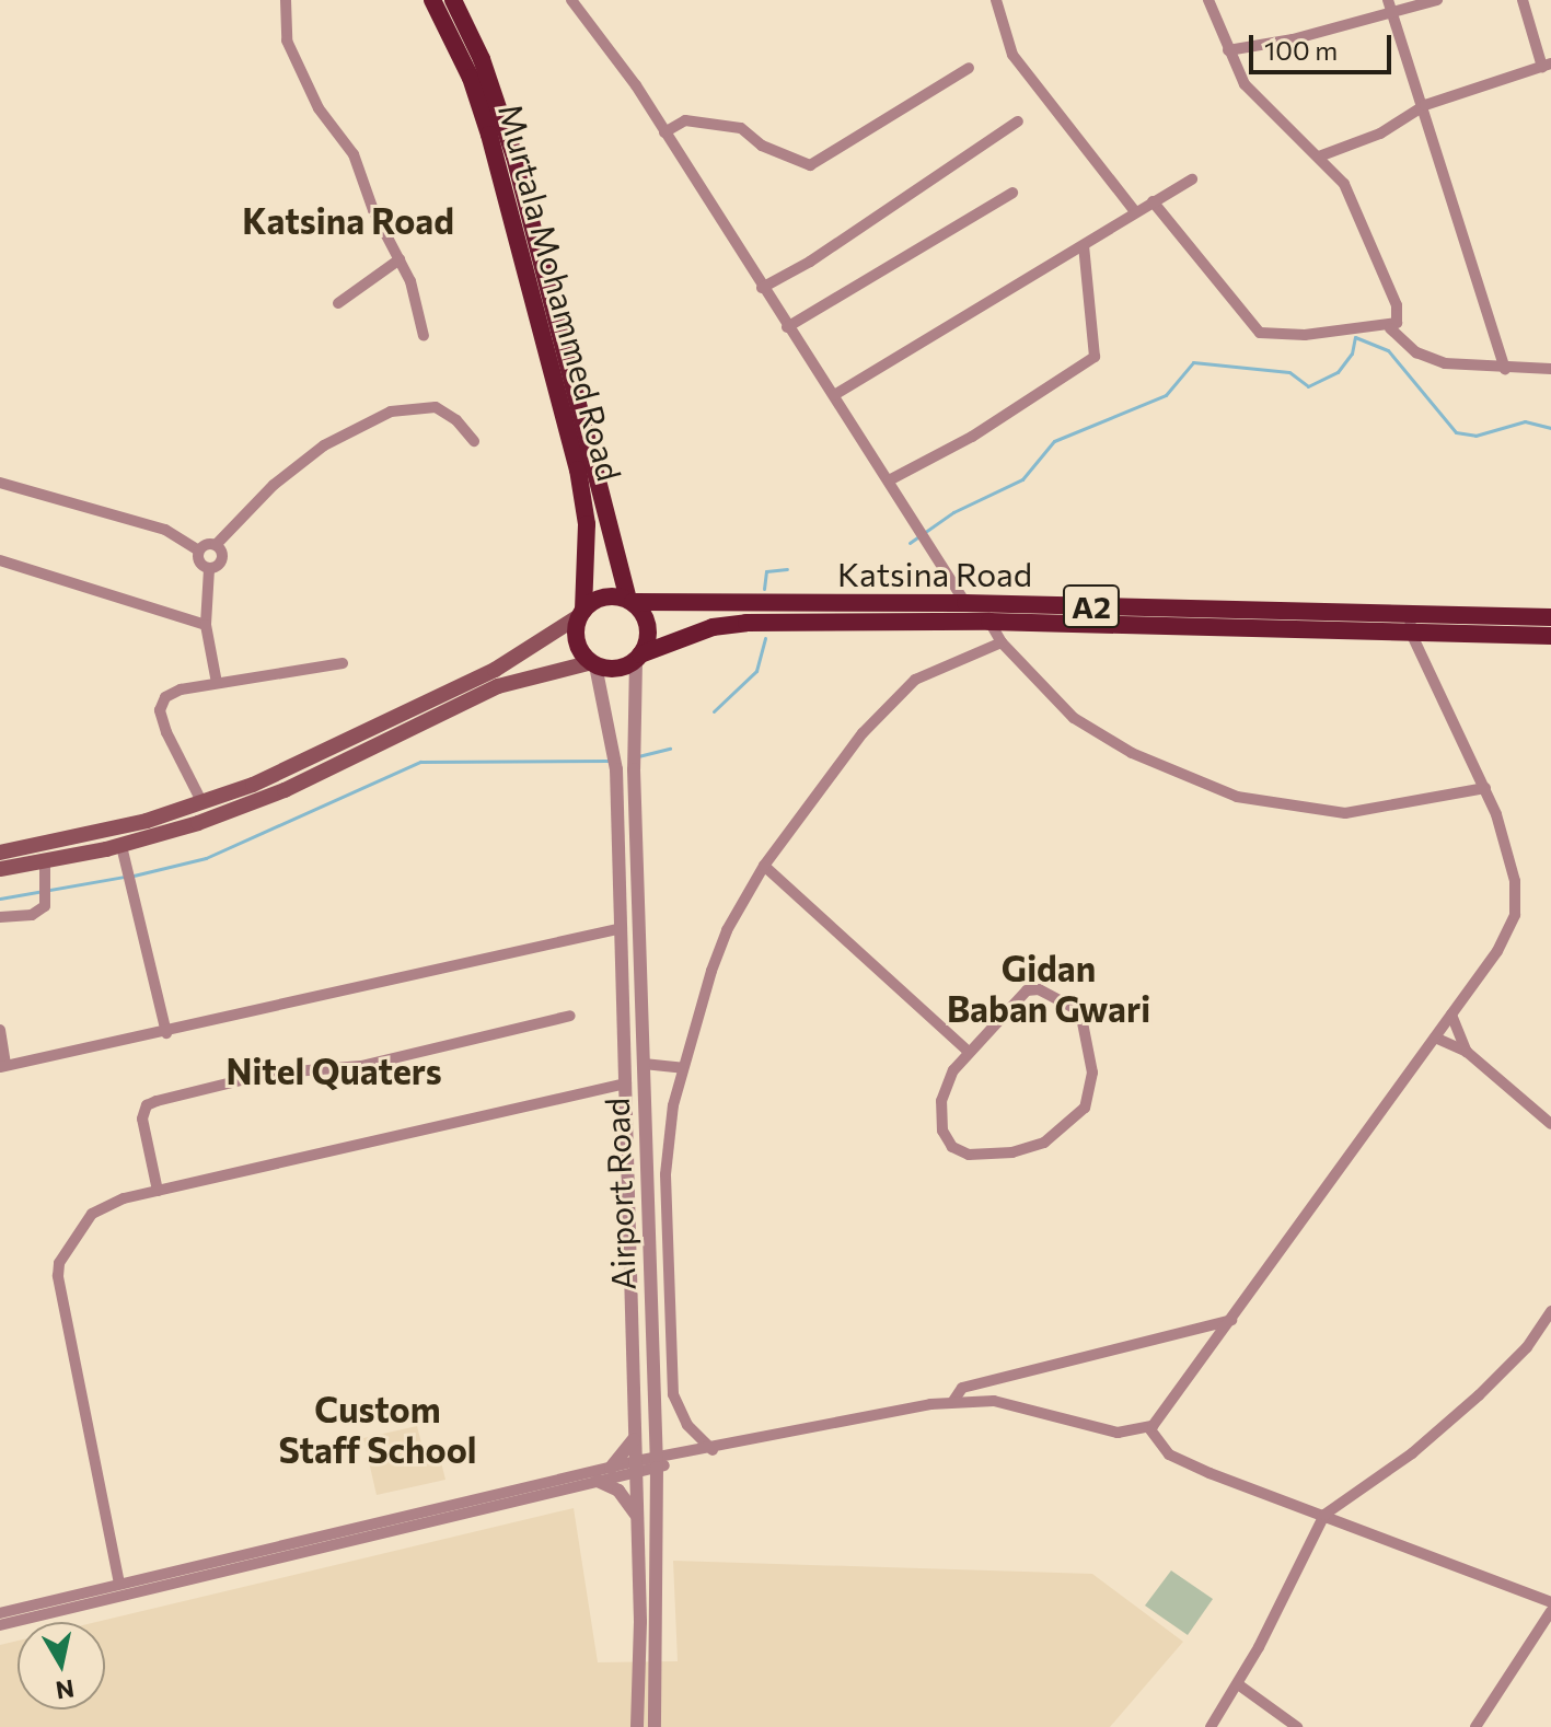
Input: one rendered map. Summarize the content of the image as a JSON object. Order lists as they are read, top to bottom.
{
  "streets": {
    "highway": ["Murtala Mohammed Road", "Katsina Road", "A2"],
    "street": ["Airport Road"]
  },
  "crossings": [
    ["Murtala Mohammed Road", "Katsina Road"],
    ["Murtala Mohammed Road", "A2"],
    ["Murtala Mohammed Road", "Airport Road"],
    ["Katsina Road", "A2"],
    ["Katsina Road", "Airport Road"],
    ["A2", "Airport Road"]
  ],
  "districts": [
    "Katsina Road",
    "Gidan Baban Gwari",
    "Nitel Quaters",
    "Custom Staff School"
  ],
  "scale_bar": "100 m",
  "north": "bottom"
}
